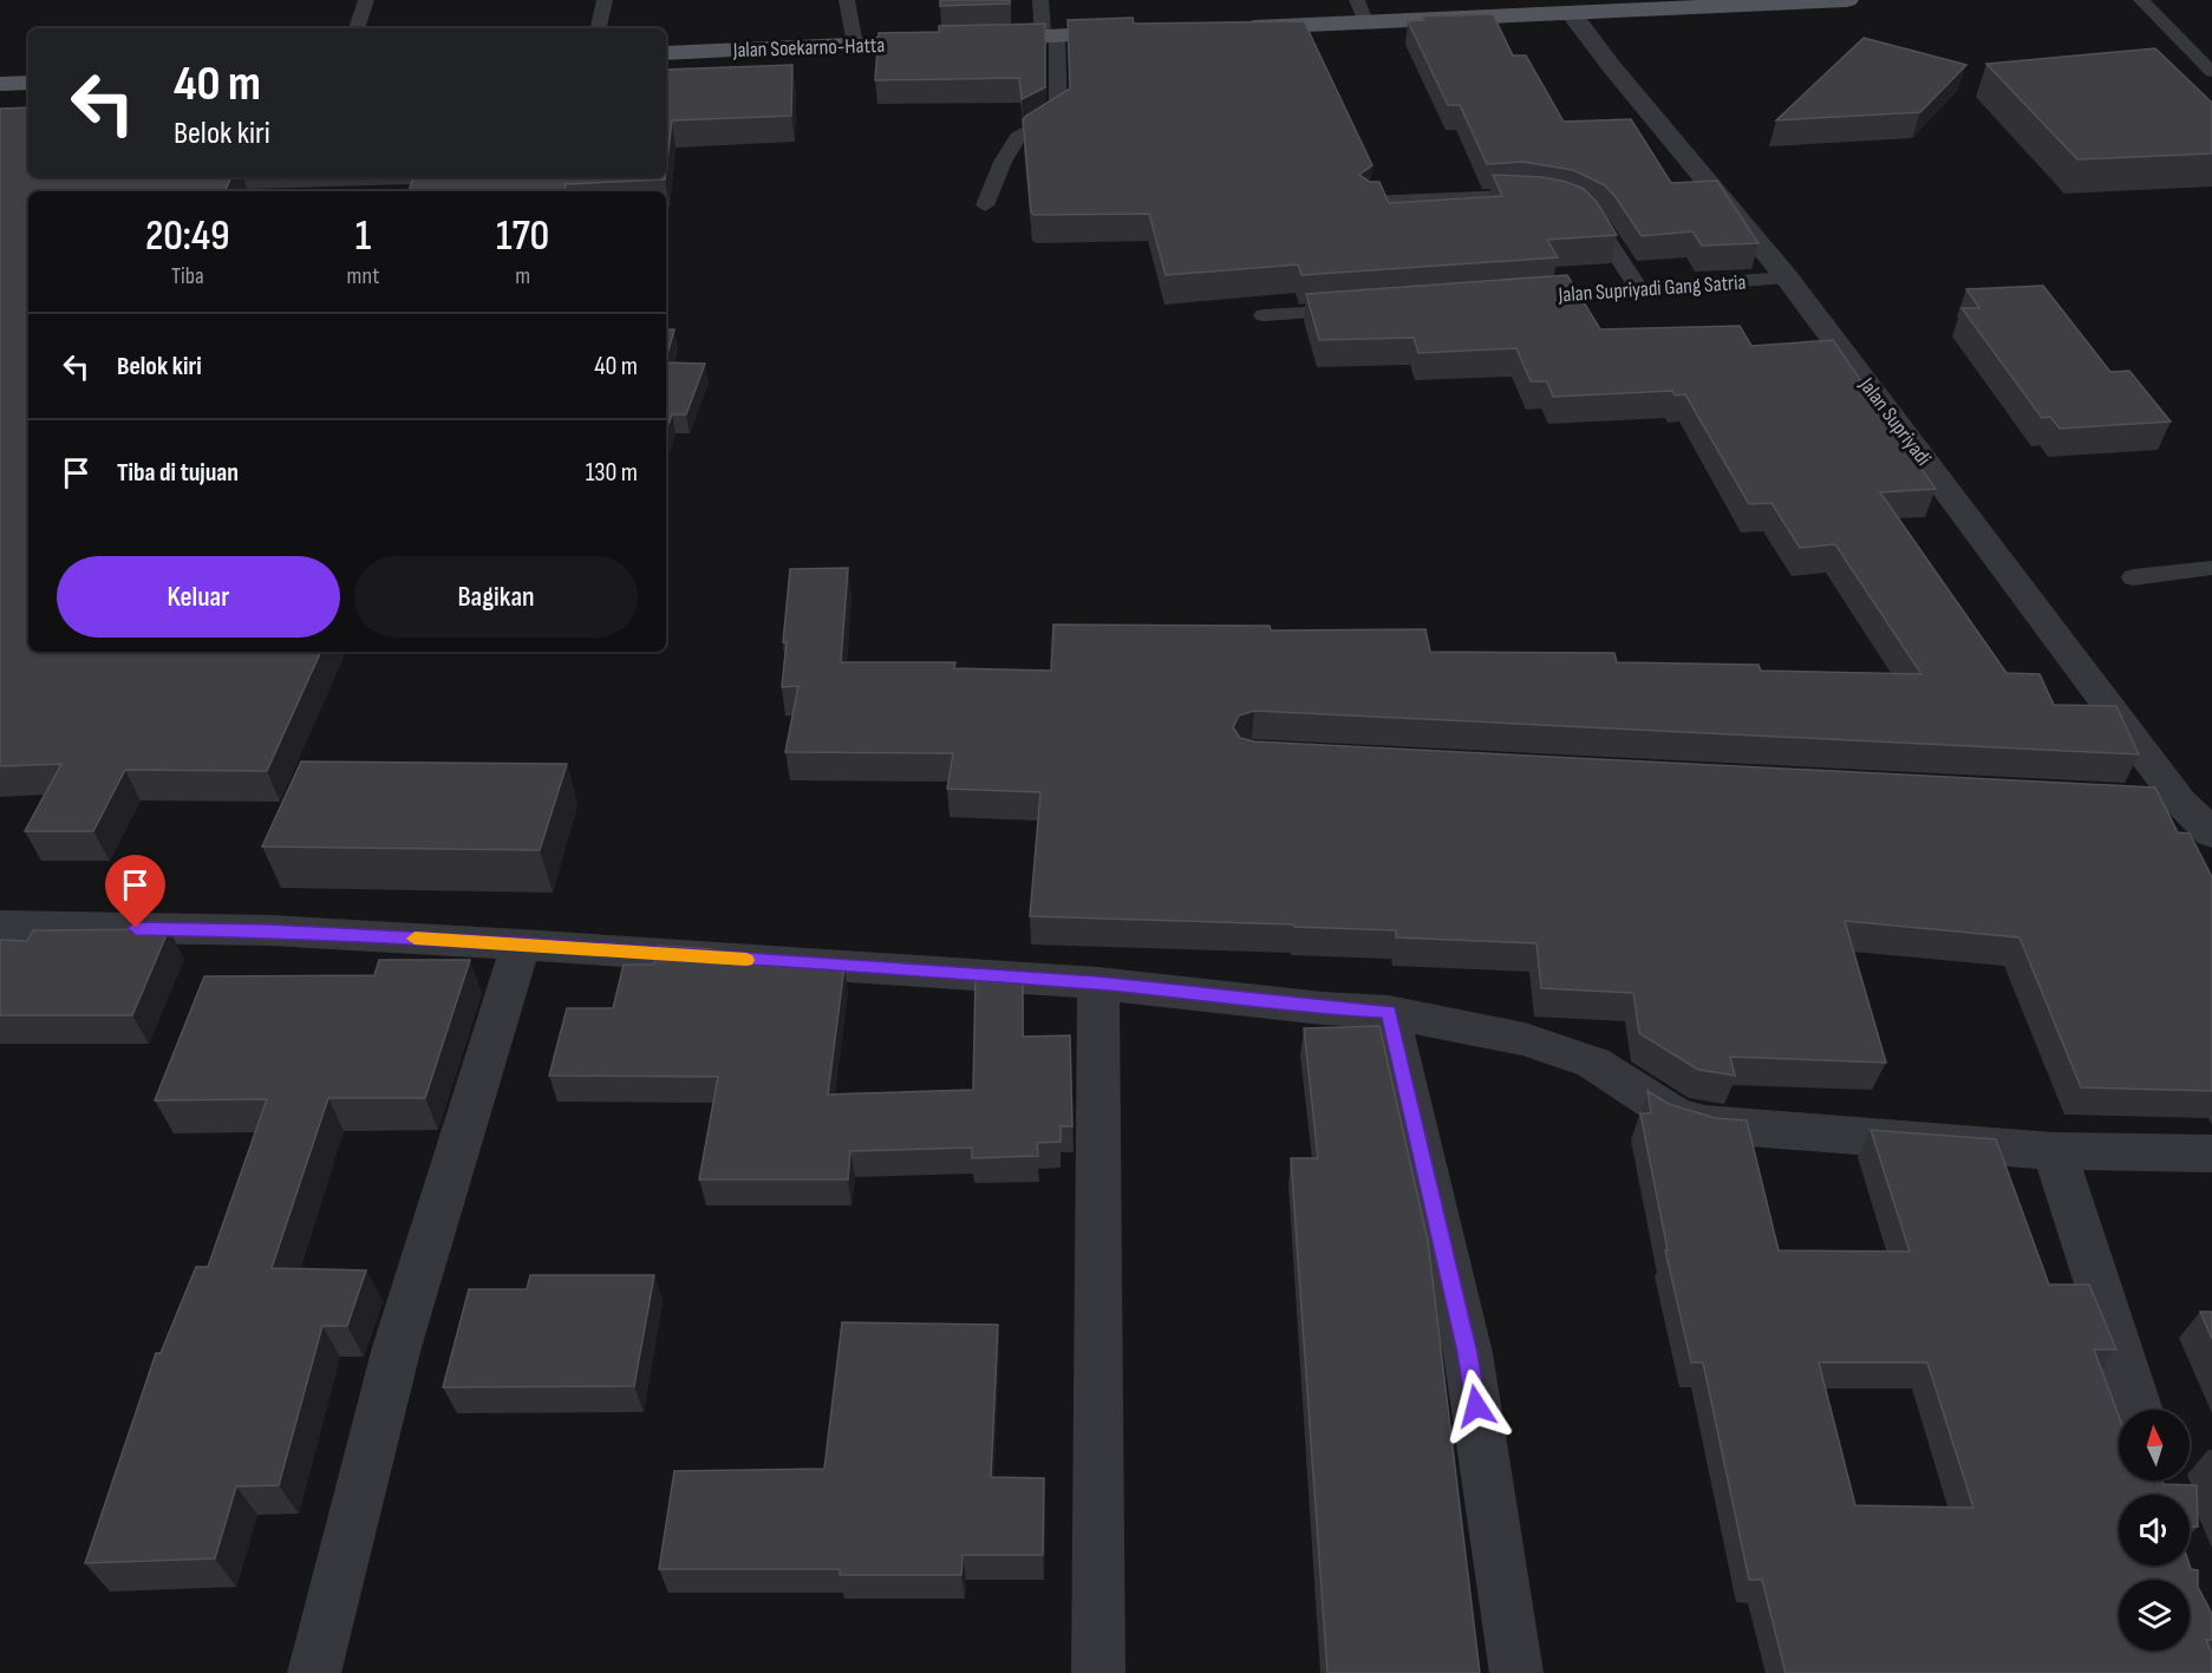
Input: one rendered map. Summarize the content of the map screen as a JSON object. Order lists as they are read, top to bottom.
{
  "streets": {
    "main road": ["Jalan Soekarno-Hatta"],
    "street": ["Jalan Supriyadi"],
    "lane": ["Jalan Supriyadi Gang Satria"]
  },
  "crossings": [
    ["Jalan Supriyadi Gang Satria", "Jalan Supriyadi"]
  ],
  "north": "top",
  "page": {
    "turn": ["40 m", "Belok kiri"],
    "eta": [
      "20:49",
      "Tiba",
      "1",
      "mnt",
      "170",
      "m"
    ],
    "list": [
      {
        "name": "Belok kiri",
        "value": "40 m"
      },
      {
        "name": "Tiba di tujuan",
        "value": "130 m"
      }
    ],
    "buttons": ["Keluar", "Bagikan"]
  }
}
